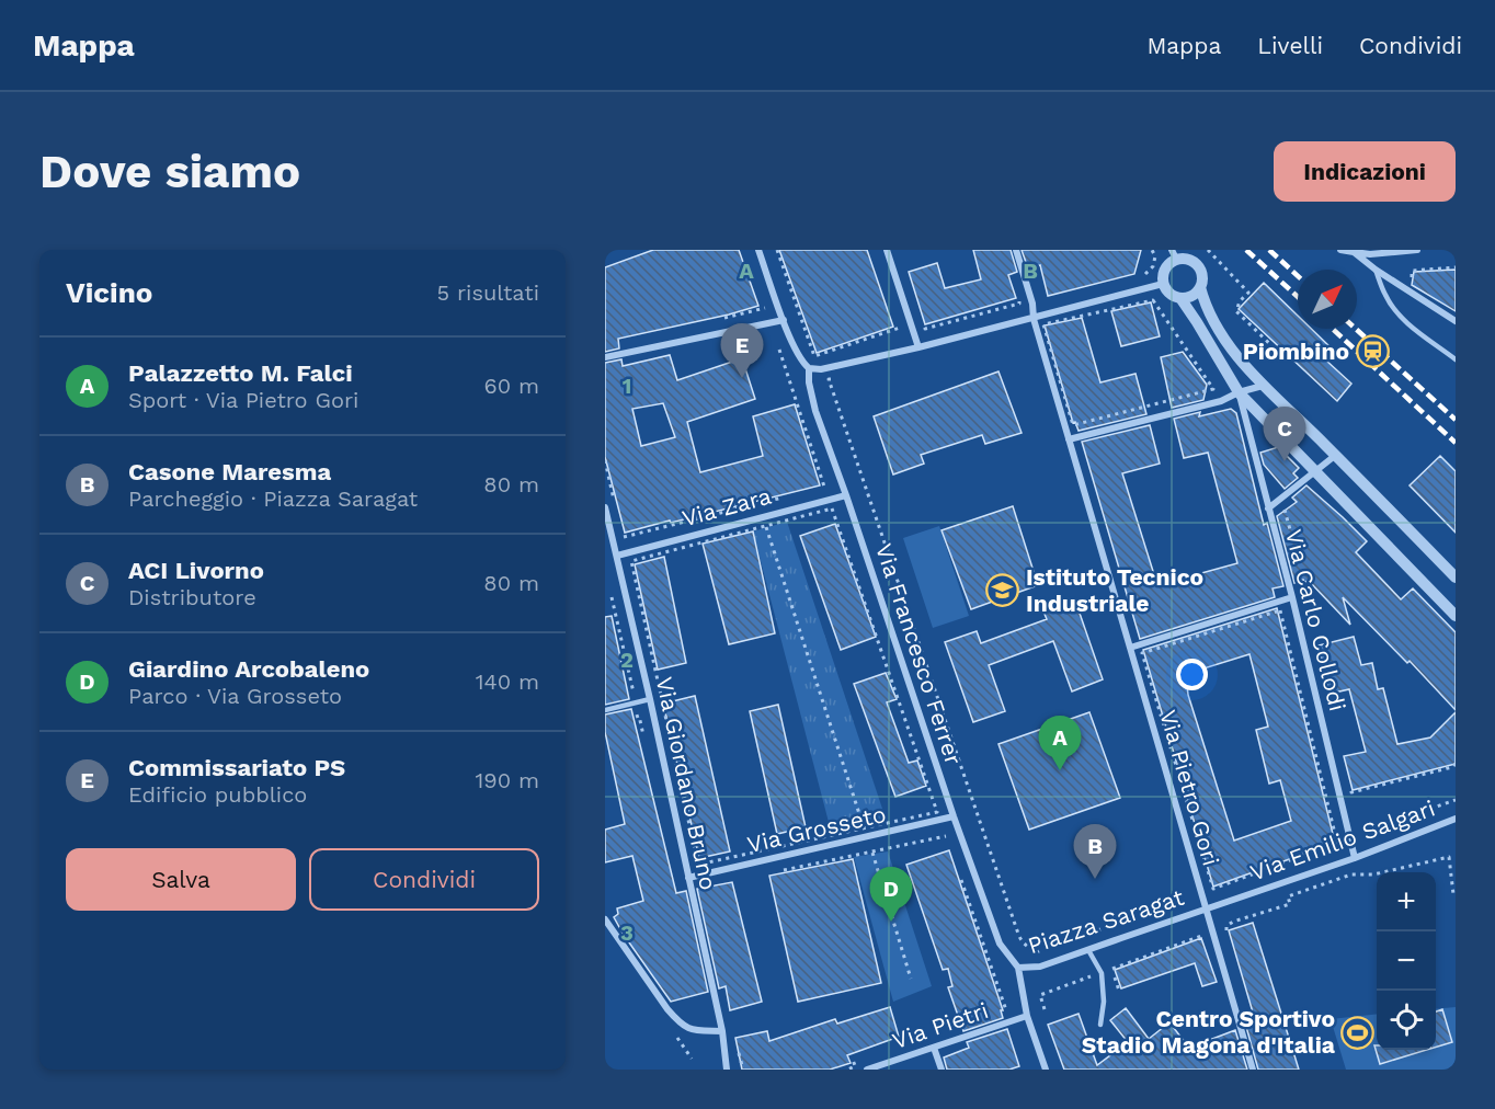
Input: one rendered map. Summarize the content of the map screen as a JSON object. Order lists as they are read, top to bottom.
{
  "streets": {
    "street": [
      "Via Zara",
      "Via Carlo Collodi",
      "Via Francesco Ferrer",
      "Via Giordano Bruno",
      "Via Pietro Gori",
      "Via Grosseto",
      "Via Emilio Salgari",
      "Piazza Saragat",
      "Via Pietri"
    ]
  },
  "crossings": [
    ["Via Zara", "Via Francesco Ferrer"],
    ["Via Zara", "Via Giordano Bruno"],
    ["Via Carlo Collodi", "Via Emilio Salgari"],
    ["Via Francesco Ferrer", "Via Grosseto"],
    ["Via Francesco Ferrer", "Piazza Saragat"],
    ["Via Francesco Ferrer", "Via Pietri"],
    ["Via Giordano Bruno", "Via Grosseto"],
    ["Via Pietro Gori", "Via Emilio Salgari"],
    ["Via Pietro Gori", "Piazza Saragat"],
    ["Via Emilio Salgari", "Piazza Saragat"]
  ],
  "places": {
    "station": ["Piombino"],
    "school or university": ["Istituto Tecnico Industriale"],
    "sports": ["Centro Sportivo Stadio Magona d'Italia"]
  },
  "north": "top right",
  "page": {
    "header": "Mappa",
    "nav": ["Mappa", "Livelli", "Condividi"],
    "buttons": [
      "Indicazioni",
      ["Salva", "Condividi"]
    ],
    "title": "Dove siamo",
    "heading": ["Vicino", "5 risultati"],
    "pins": [
      "E",
      "C",
      "A",
      "B",
      "D"
    ],
    "list": [
      {
        "mark": "A",
        "name": "Palazzetto M. Falci",
        "note": "Sport · Via Pietro Gori",
        "value": "60 m"
      },
      {
        "mark": "B",
        "name": "Casone Maresma",
        "note": "Parcheggio · Piazza Saragat",
        "value": "80 m"
      },
      {
        "mark": "C",
        "name": "ACI Livorno",
        "note": "Distributore",
        "value": "80 m"
      },
      {
        "mark": "D",
        "name": "Giardino Arcobaleno",
        "note": "Parco · Via Grosseto",
        "value": "140 m"
      },
      {
        "mark": "E",
        "name": "Commissariato PS",
        "note": "Edificio pubblico",
        "value": "190 m"
      }
    ],
    "map_buttons": ["+", "−"]
  },
  "grid": {
    "columns": ["A", "B"],
    "rows": ["1", "2", "3"]
  }
}
